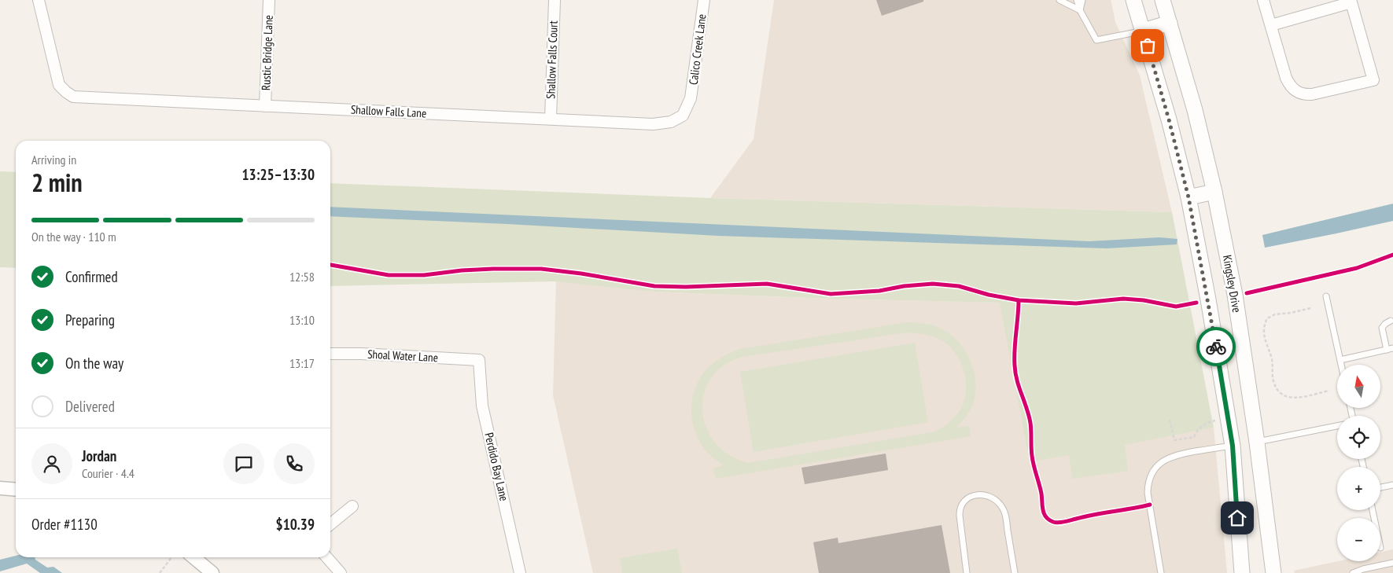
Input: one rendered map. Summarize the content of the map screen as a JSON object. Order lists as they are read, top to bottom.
{
  "streets": {
    "main road": ["Kingsley Drive"],
    "street": [
      "Calico Creek Lane",
      "Rustic Bridge Lane",
      "Shallow Falls Court",
      "Shallow Falls Lane",
      "Shoal Water Lane",
      "Perdido Bay Lane"
    ]
  },
  "crossings": [
    ["Calico Creek Lane", "Shallow Falls Lane"],
    ["Rustic Bridge Lane", "Shallow Falls Lane"],
    ["Shallow Falls Court", "Shallow Falls Lane"],
    ["Shoal Water Lane", "Perdido Bay Lane"]
  ],
  "north": "top",
  "page": {
    "heading": ["2 min", "Arriving in", "13:25–13:30"],
    "panel": [
      "Jordan",
      "Courier · 4.4",
      "Order #1130",
      "$10.39"
    ],
    "bar": "On the way · 110 m",
    "list": [
      ["Confirmed", "12:58"],
      ["Preparing", "13:10"],
      ["On the way", "13:17"],
      "Delivered"
    ],
    "map_buttons": ["+", "−"]
  }
}
